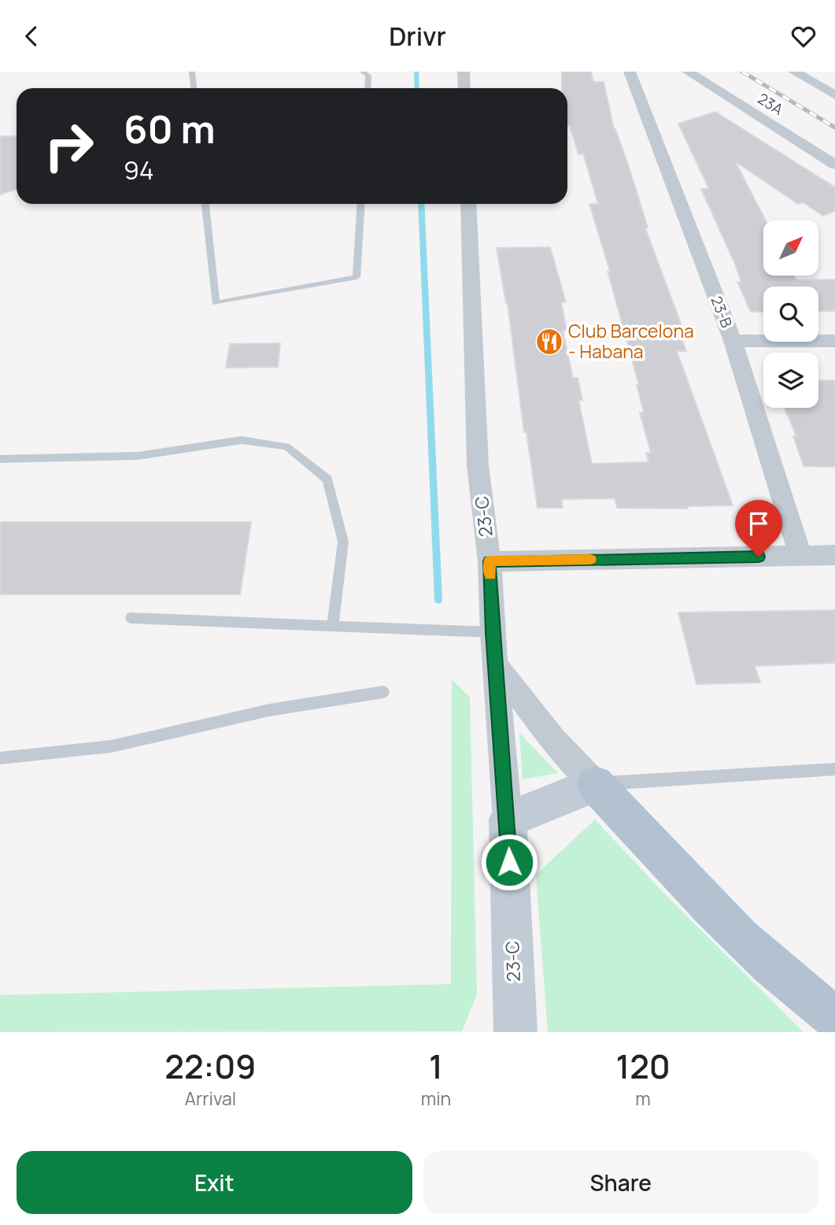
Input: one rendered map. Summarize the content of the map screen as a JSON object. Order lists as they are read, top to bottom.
{
  "streets": {
    "street": ["23A", "23-B", "23-C"]
  },
  "places": {
    "restaurant": ["Club Barcelona - Habana"]
  },
  "north": "top right",
  "page": {
    "header": "Drivr",
    "turn": ["60 m", "94"],
    "eta": [
      "22:09",
      "Arrival",
      "1",
      "min",
      "120",
      "m"
    ],
    "buttons": ["Exit", "Share"]
  }
}
